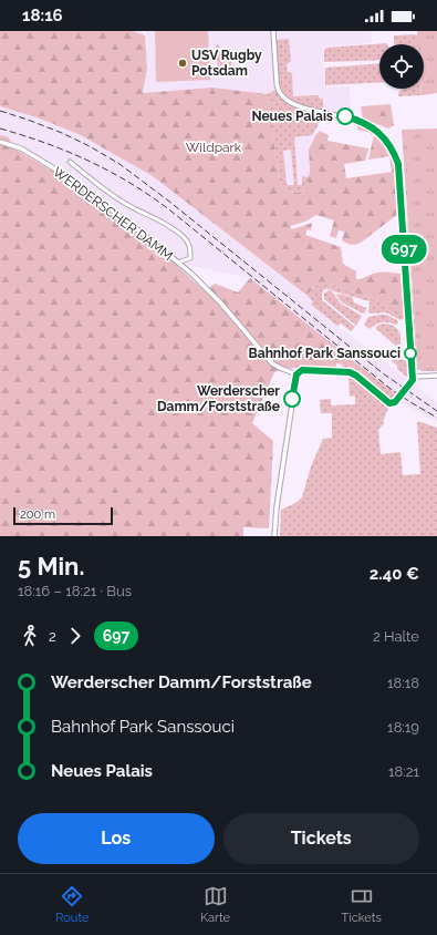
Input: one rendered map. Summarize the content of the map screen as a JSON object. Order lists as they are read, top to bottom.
{
  "streets": {
    "street": ["WERDERSCHER DAMM"]
  },
  "parks": ["Wildpark"],
  "places": [
    "USV Rugby Potsdam",
    "Neues Palais",
    "Bahnhof Park Sanssouci",
    "Werderscher Damm/Forststraße"
  ],
  "lines": ["bus line 697"],
  "scale_bar": "200 m",
  "page": {
    "status": "18:16",
    "on_map": "697",
    "scale": "200 m",
    "heading": ["5 Min.", "18:16 – 18:21 · Bus", "2.40 €"],
    "legs": ["2", "697", "2 Halte"],
    "list": [
      {
        "name": "Werderscher Damm/Forststraße",
        "value": "18:18"
      },
      {
        "name": "Bahnhof Park Sanssouci",
        "value": "18:19"
      },
      {
        "name": "Neues Palais",
        "value": "18:21"
      }
    ],
    "buttons": ["Los", "Tickets"],
    "tabs": ["Route", "Karte", "Tickets"]
  }
}
